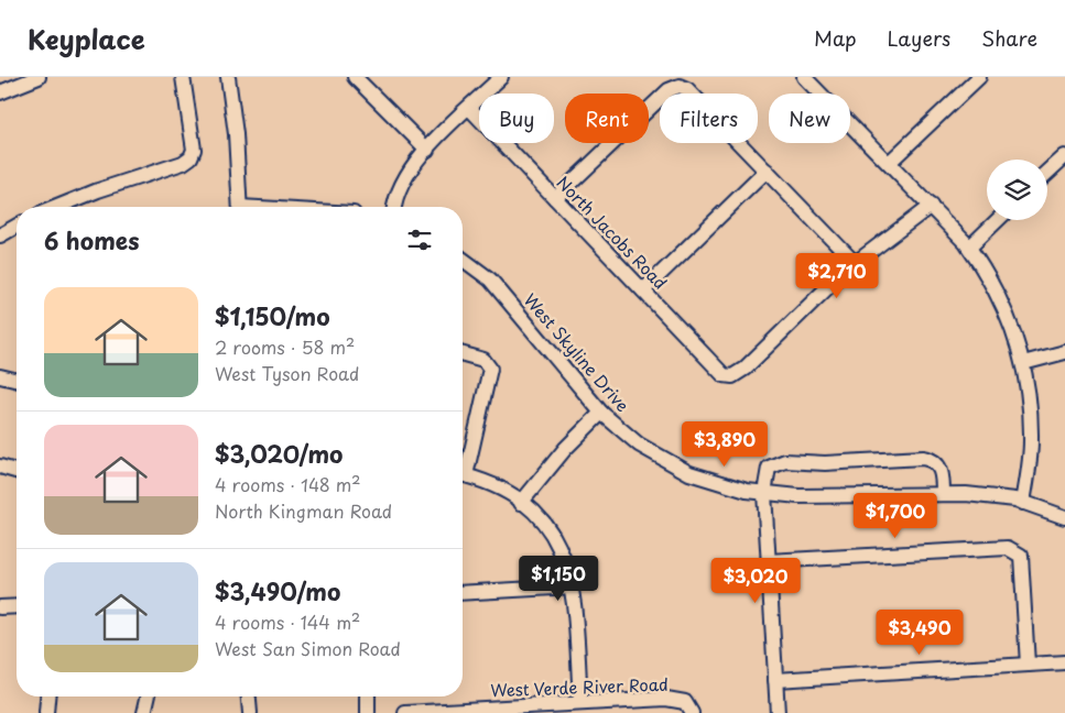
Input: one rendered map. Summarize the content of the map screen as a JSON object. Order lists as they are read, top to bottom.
{
  "streets": {
    "street": ["North Jacobs Road", "West Skyline Drive", "West Verde River Road"]
  },
  "page": {
    "header": "Keyplace",
    "nav": ["Map", "Layers", "Share"],
    "chip": [
      "Buy",
      "Rent",
      "Filters",
      "New"
    ],
    "heading": "6 homes",
    "price": [
      "$2,710",
      "$3,890",
      "$1,700",
      "$1,150",
      "$3,020",
      "$3,490"
    ],
    "list": [
      {
        "name": "$1,150/mo",
        "note": "2 rooms · 58 m² · West Tyson Road"
      },
      {
        "name": "$3,020/mo",
        "note": "4 rooms · 148 m² · North Kingman Road"
      },
      {
        "name": "$3,490/mo",
        "note": "4 rooms · 144 m² · West San Simon Road"
      }
    ]
  }
}
